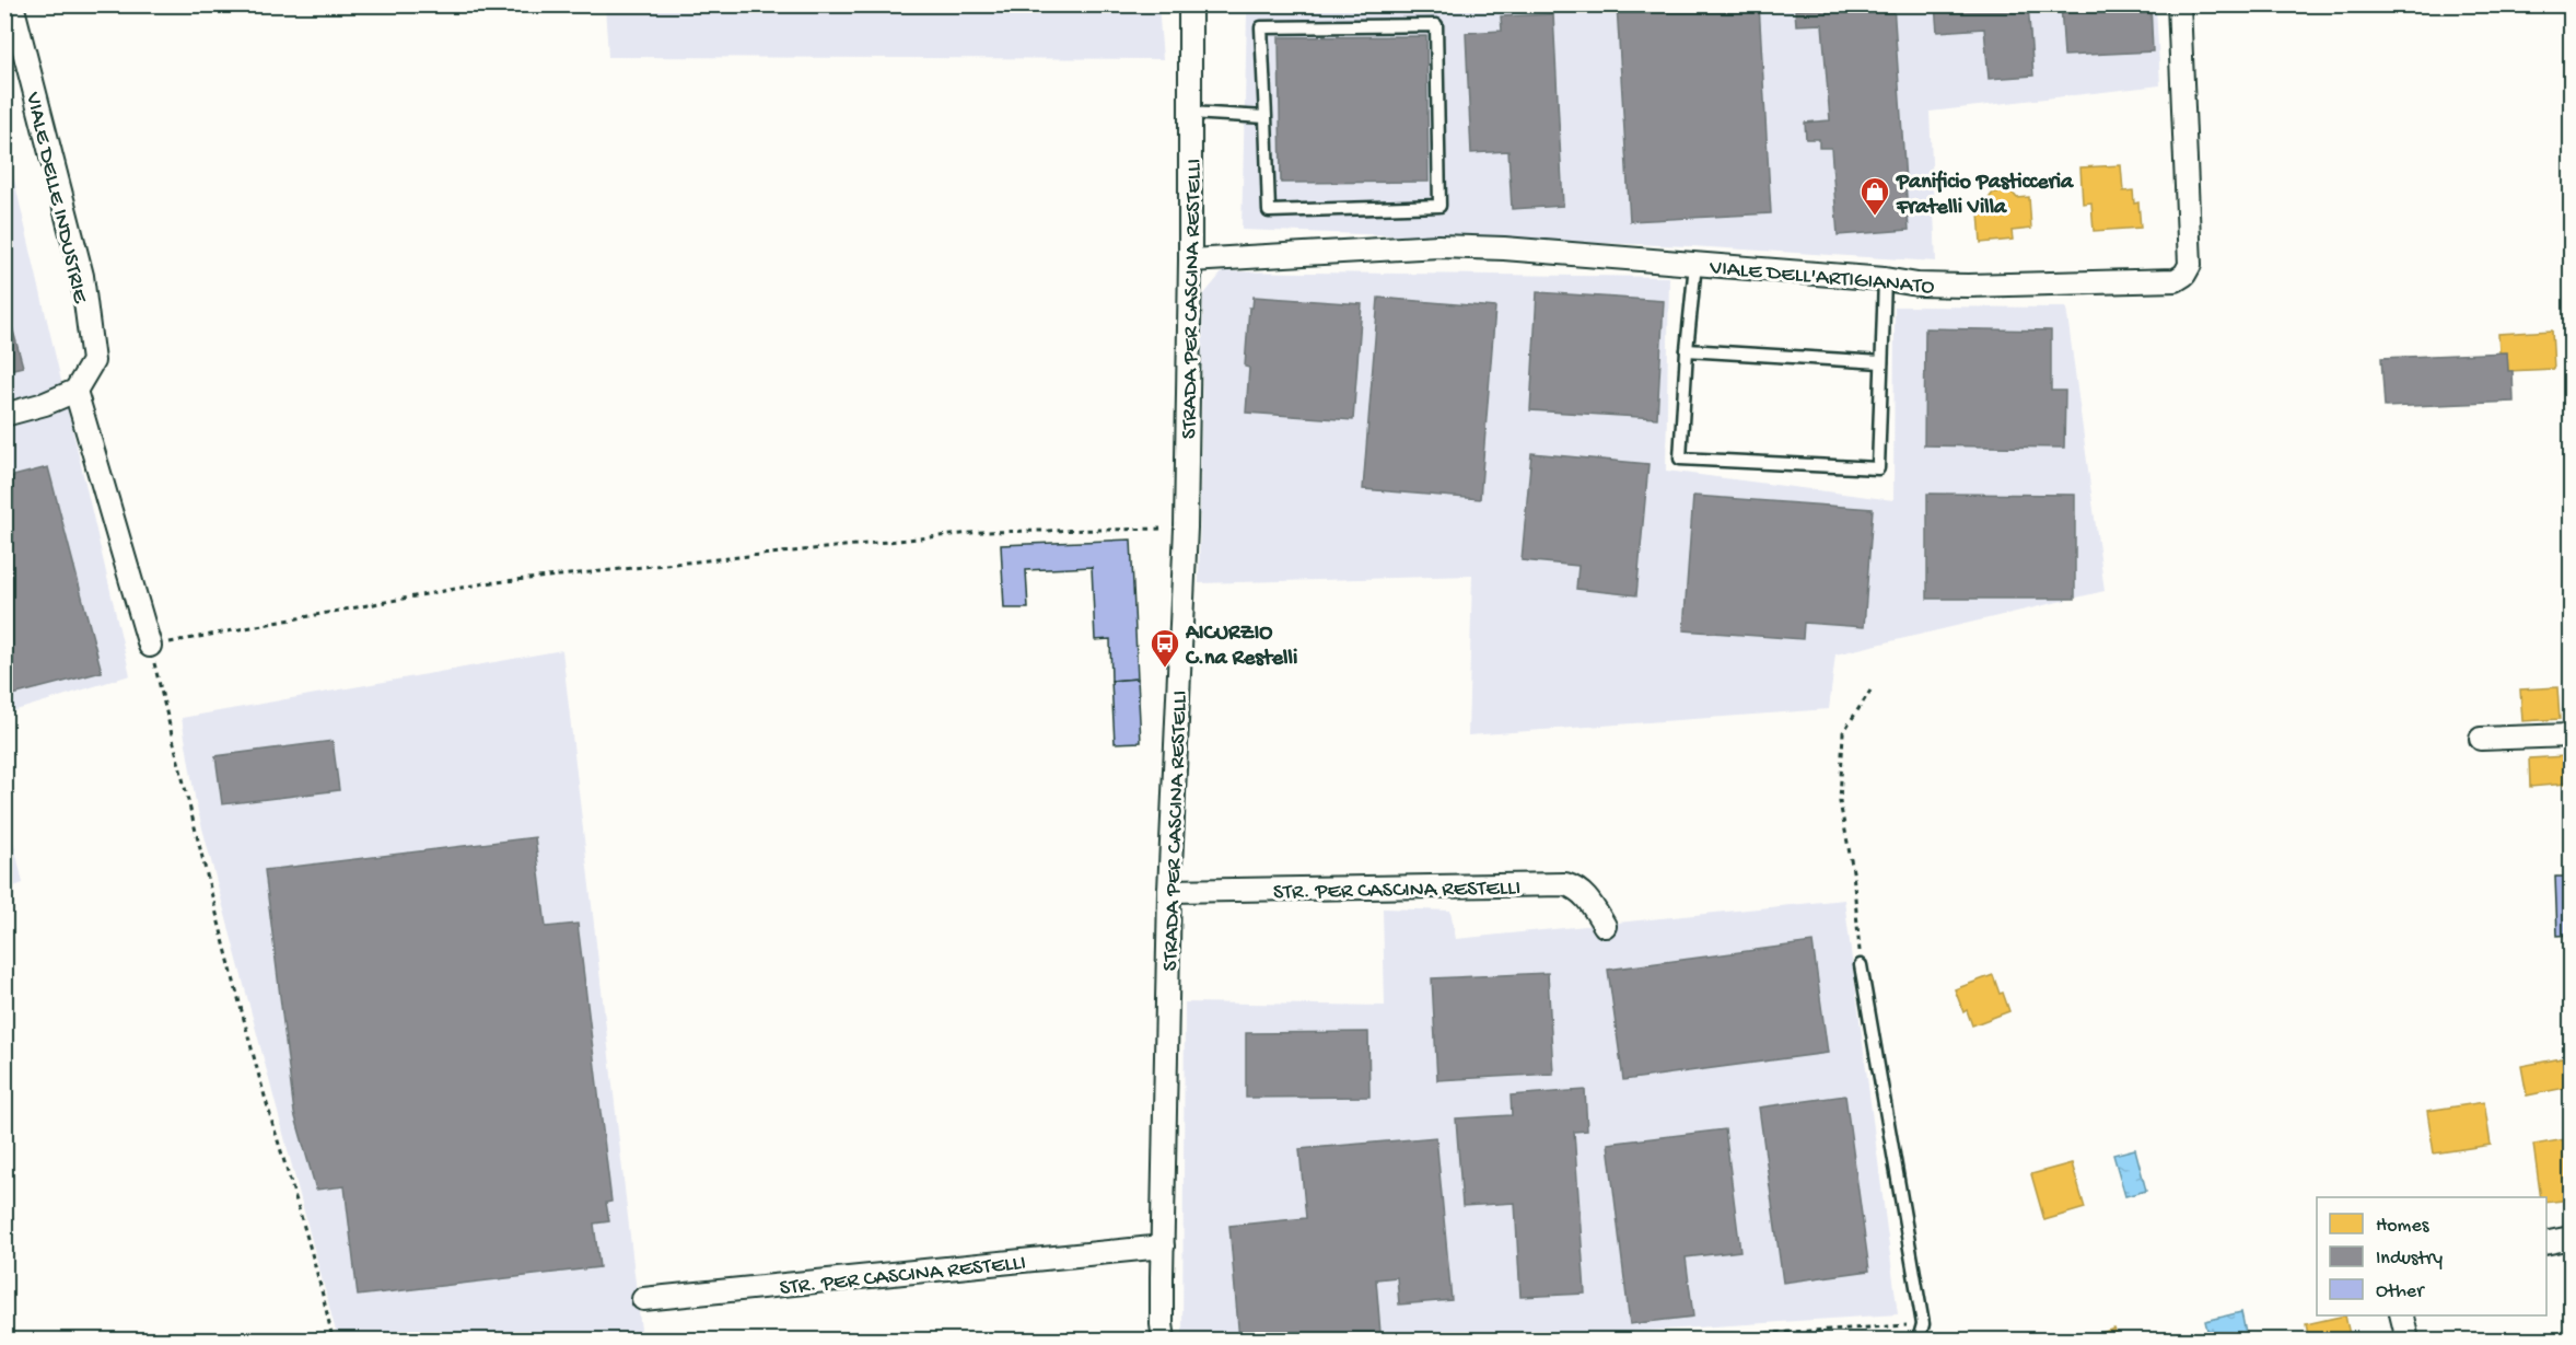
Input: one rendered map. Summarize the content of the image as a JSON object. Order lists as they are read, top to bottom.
{
  "streets": {
    "street": [
      "VIALE DELLE INDUSTRIE",
      "VIALE DELL'ARTIGIANATO",
      "STRADA PER CASCINA RESTELLI",
      "STR. PER CASCINA RESTELLI"
    ]
  },
  "crossings": [
    ["VIALE DELL'ARTIGIANATO", "STRADA PER CASCINA RESTELLI"],
    ["STRADA PER CASCINA RESTELLI", "STR. PER CASCINA RESTELLI"]
  ],
  "places": {
    "shop": ["Panificio Pasticceria Fratelli Villa"],
    "bus stop": ["AICURZIO C.na Restelli"]
  },
  "legend": ["Homes", "Industry", "Other"]
}
